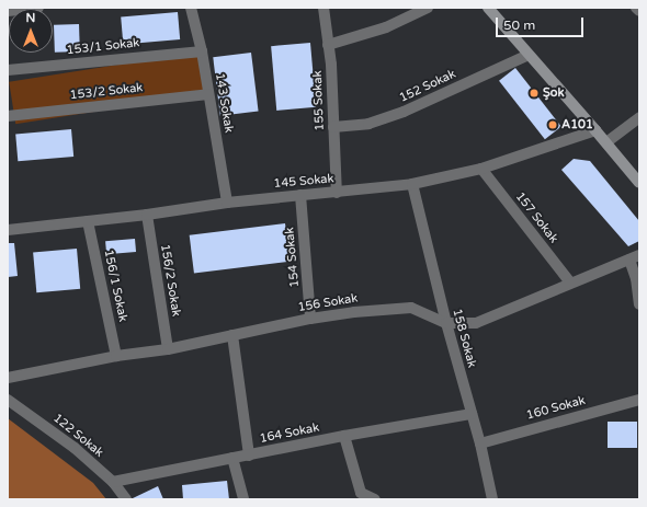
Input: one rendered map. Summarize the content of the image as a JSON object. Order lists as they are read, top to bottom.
{
  "streets": {
    "street": [
      "153/1 Sokak",
      "152 Sokak",
      "153/2 Sokak",
      "155 Sokak",
      "143 Sokak",
      "145 Sokak",
      "157 Sokak",
      "154 Sokak",
      "156/2 Sokak",
      "156/1 Sokak",
      "156 Sokak",
      "158 Sokak",
      "160 Sokak",
      "164 Sokak",
      "122 Sokak"
    ]
  },
  "crossings": [
    ["153/1 Sokak", "143 Sokak"],
    ["152 Sokak", "155 Sokak"],
    ["153/2 Sokak", "143 Sokak"],
    ["155 Sokak", "145 Sokak"],
    ["143 Sokak", "145 Sokak"],
    ["145 Sokak", "157 Sokak"],
    ["145 Sokak", "154 Sokak"],
    ["145 Sokak", "156/2 Sokak"],
    ["145 Sokak", "156/1 Sokak"],
    ["145 Sokak", "158 Sokak"],
    ["157 Sokak", "156 Sokak"],
    ["154 Sokak", "156 Sokak"],
    ["156/2 Sokak", "156 Sokak"],
    ["156/1 Sokak", "156 Sokak"],
    ["156 Sokak", "158 Sokak"],
    ["158 Sokak", "160 Sokak"],
    ["158 Sokak", "164 Sokak"],
    ["164 Sokak", "122 Sokak"]
  ],
  "places": ["Şok", "A101"],
  "scale_bar": "50 m",
  "north": "top"
}
